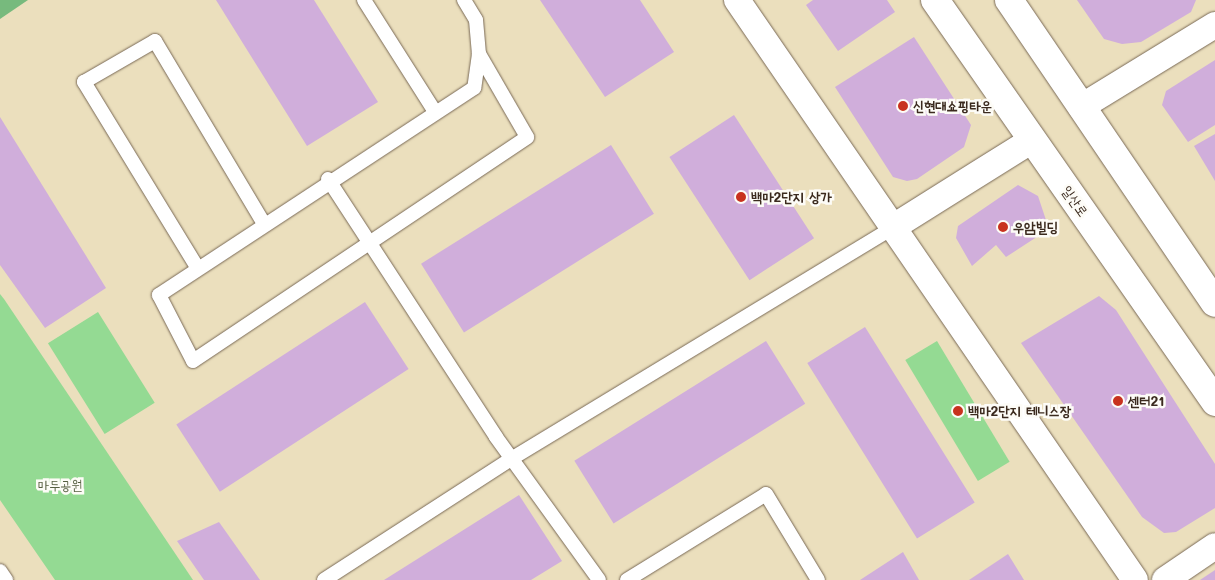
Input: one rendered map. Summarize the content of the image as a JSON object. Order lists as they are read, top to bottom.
{
  "streets": {
    "main road": ["일산로"]
  },
  "parks": ["마두공원"],
  "places": [
    "신현대쇼핑타운",
    "백마2단지 상가",
    "우암빌딩",
    "센터21",
    "백마2단지 테니스장"
  ]
}
